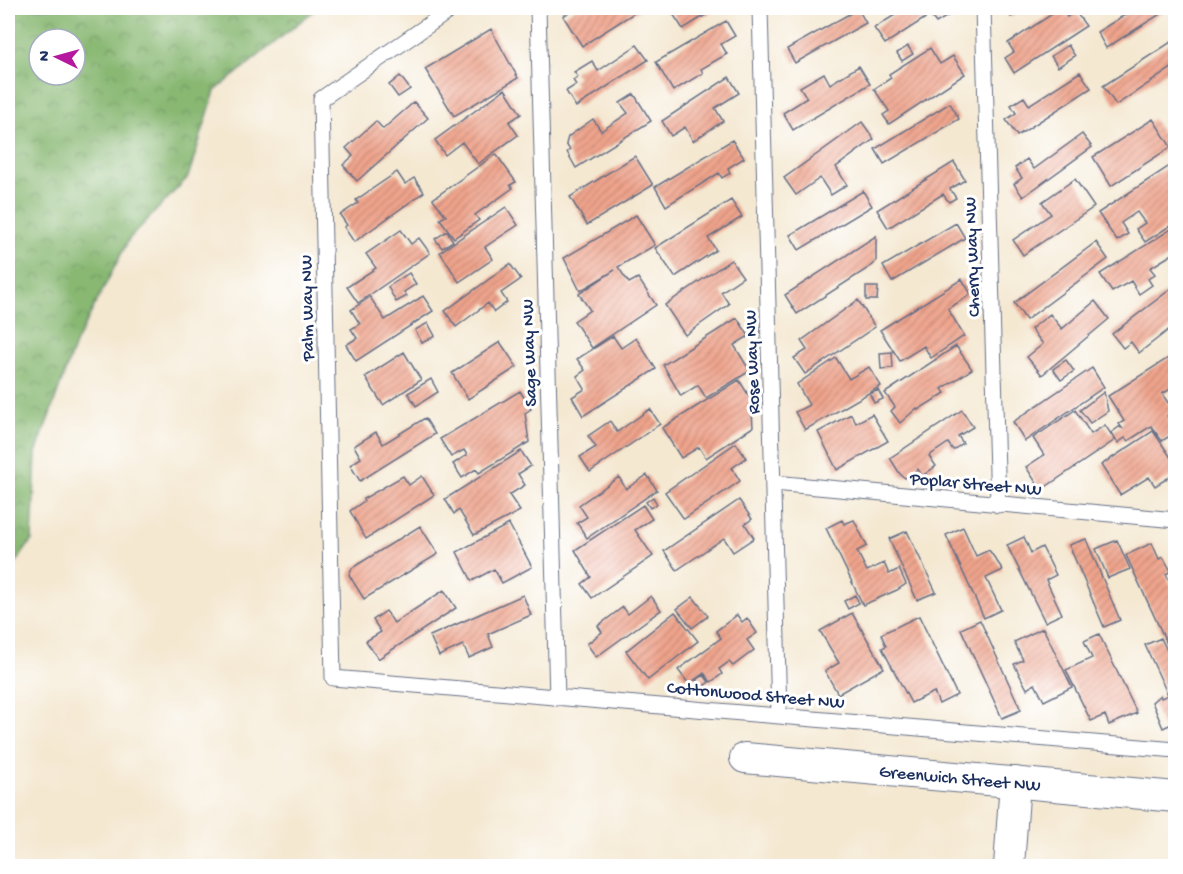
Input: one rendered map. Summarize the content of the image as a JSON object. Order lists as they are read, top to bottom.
{
  "streets": {
    "street": ["Greenwich Street NW"],
    "lane": [
      "Cherry Way NW",
      "Palm Way NW",
      "Sage Way NW",
      "Rose Way NW",
      "Poplar Street NW",
      "Cottonwood Street NW"
    ]
  },
  "crossings": [
    ["Cherry Way NW", "Poplar Street NW"],
    ["Palm Way NW", "Cottonwood Street NW"],
    ["Sage Way NW", "Cottonwood Street NW"],
    ["Rose Way NW", "Poplar Street NW"],
    ["Rose Way NW", "Cottonwood Street NW"]
  ],
  "north": "left"
}
